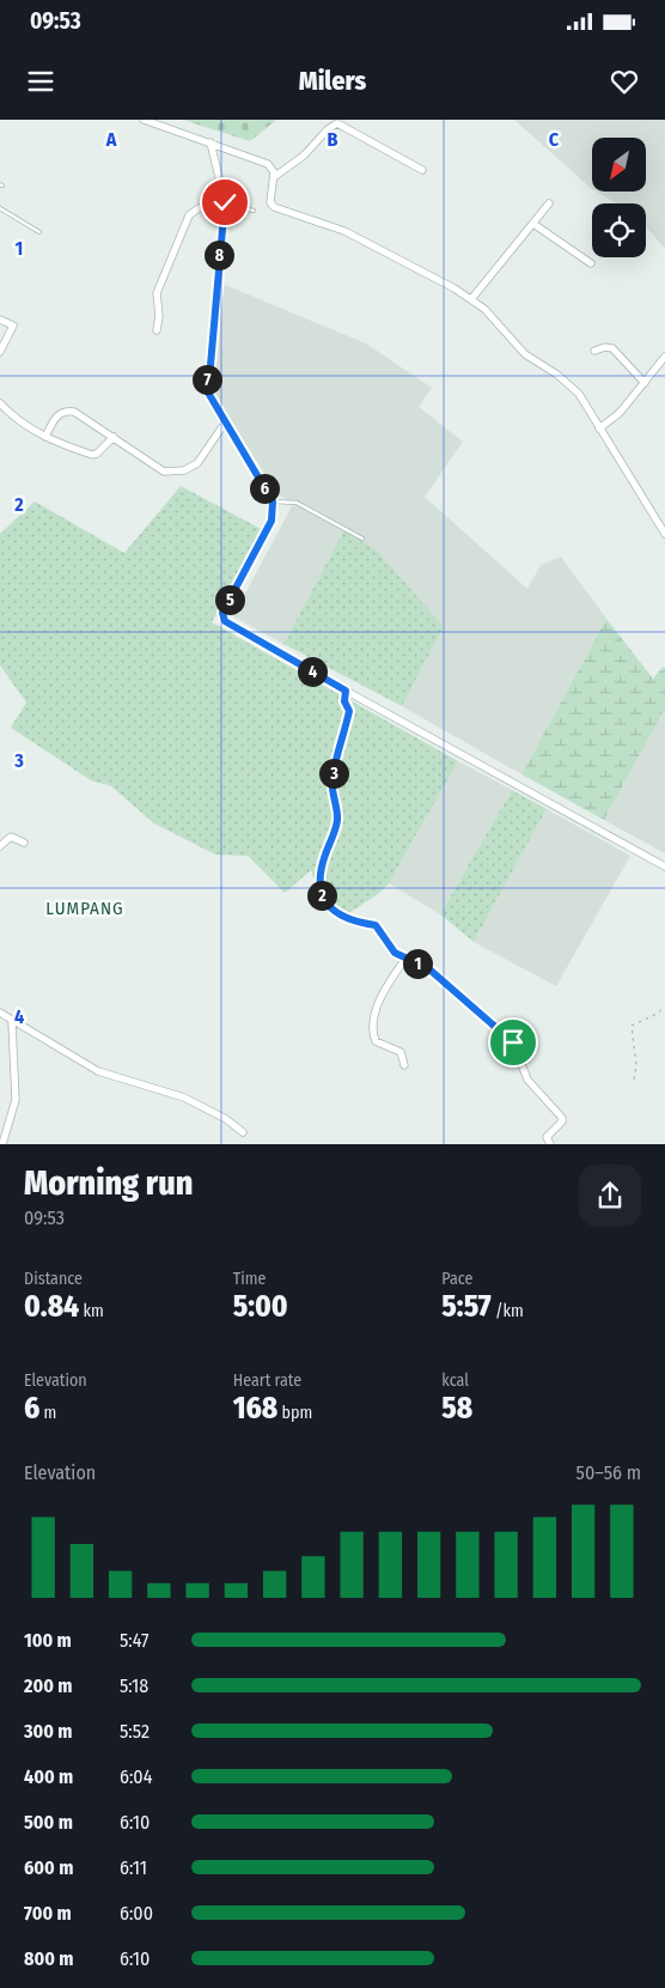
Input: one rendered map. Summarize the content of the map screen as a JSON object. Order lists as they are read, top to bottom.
{
  "districts": ["LUMPANG"],
  "north": "bottom left",
  "page": {
    "status": "09:53",
    "header": "Milers",
    "pins": [
      "8",
      "7",
      "6",
      "5",
      "4",
      "3",
      "2",
      "1"
    ],
    "heading": ["Morning run", "09:53"],
    "stats": [
      ["Distance", "0.84 km"],
      ["Time", "5:00"],
      ["Pace", "5:57 /km"],
      ["Elevation", "6 m"],
      ["Heart rate", "168 bpm"],
      ["kcal", "58"]
    ],
    "chart": ["Elevation", "50–56 m"],
    "list": [
      {
        "name": "100 m",
        "note": "5:47"
      },
      {
        "name": "200 m",
        "note": "5:18"
      },
      {
        "name": "300 m",
        "note": "5:52"
      },
      {
        "name": "400 m",
        "note": "6:04"
      },
      {
        "name": "500 m",
        "note": "6:10"
      },
      {
        "name": "600 m",
        "note": "6:11"
      },
      {
        "name": "700 m",
        "note": "6:00"
      },
      {
        "name": "800 m",
        "note": "6:10"
      }
    ]
  },
  "grid": {
    "columns": ["A", "B", "C"],
    "rows": [
      "1",
      "2",
      "3",
      "4"
    ]
  }
}
